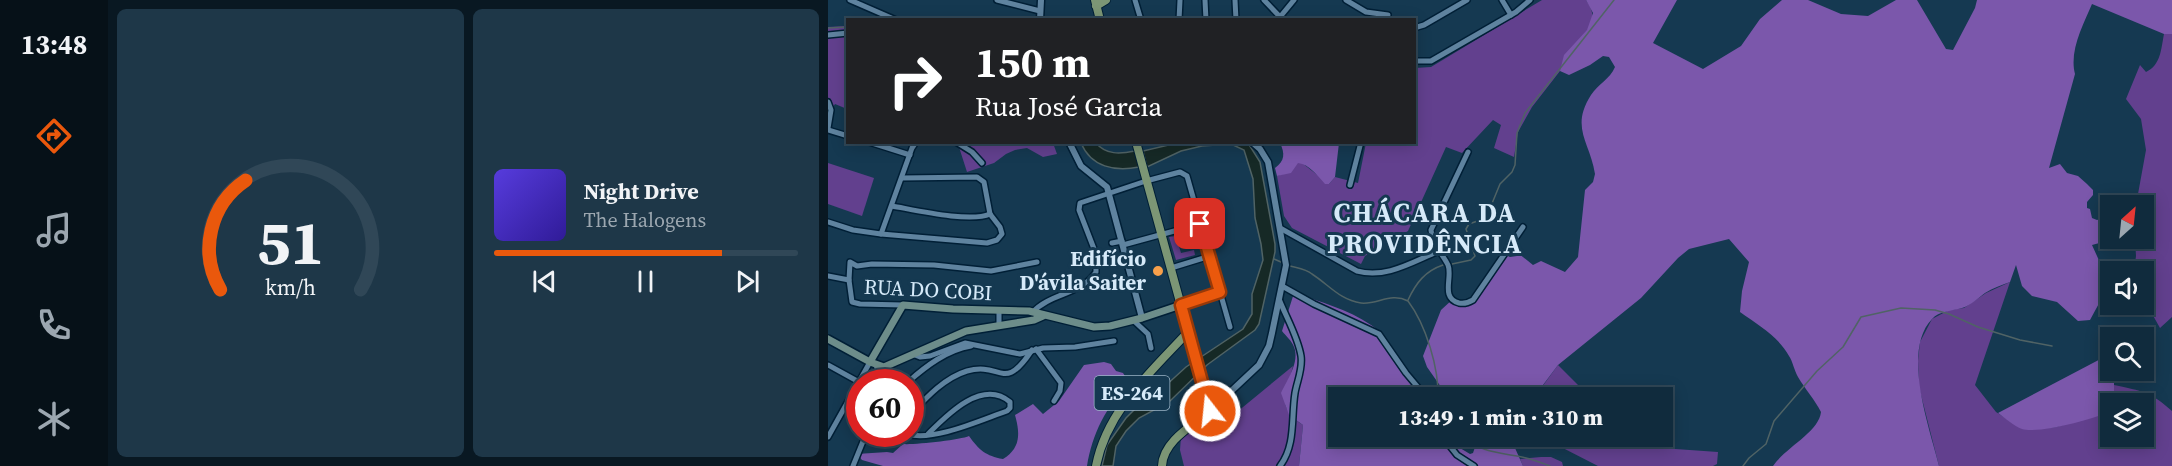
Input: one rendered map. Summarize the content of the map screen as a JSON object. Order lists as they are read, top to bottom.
{
  "streets": {
    "main road": ["RUA DO COBI", "ES-264"]
  },
  "crossings": [
    ["RUA DO COBI", "ES-264"]
  ],
  "districts": ["CHÁCARA DA PROVIDÊNCIA"],
  "places": ["Edifício D'ávila Saiter"],
  "north": "top right",
  "page": {
    "tabs": "13:48",
    "turn": ["150 m", "Rua José Garcia"],
    "song": ["Night Drive", "The Halogens"],
    "limit": "60",
    "trip": "13:49 · 1 min · 310 m",
    "gauge": ["51", "km/h"]
  }
}
